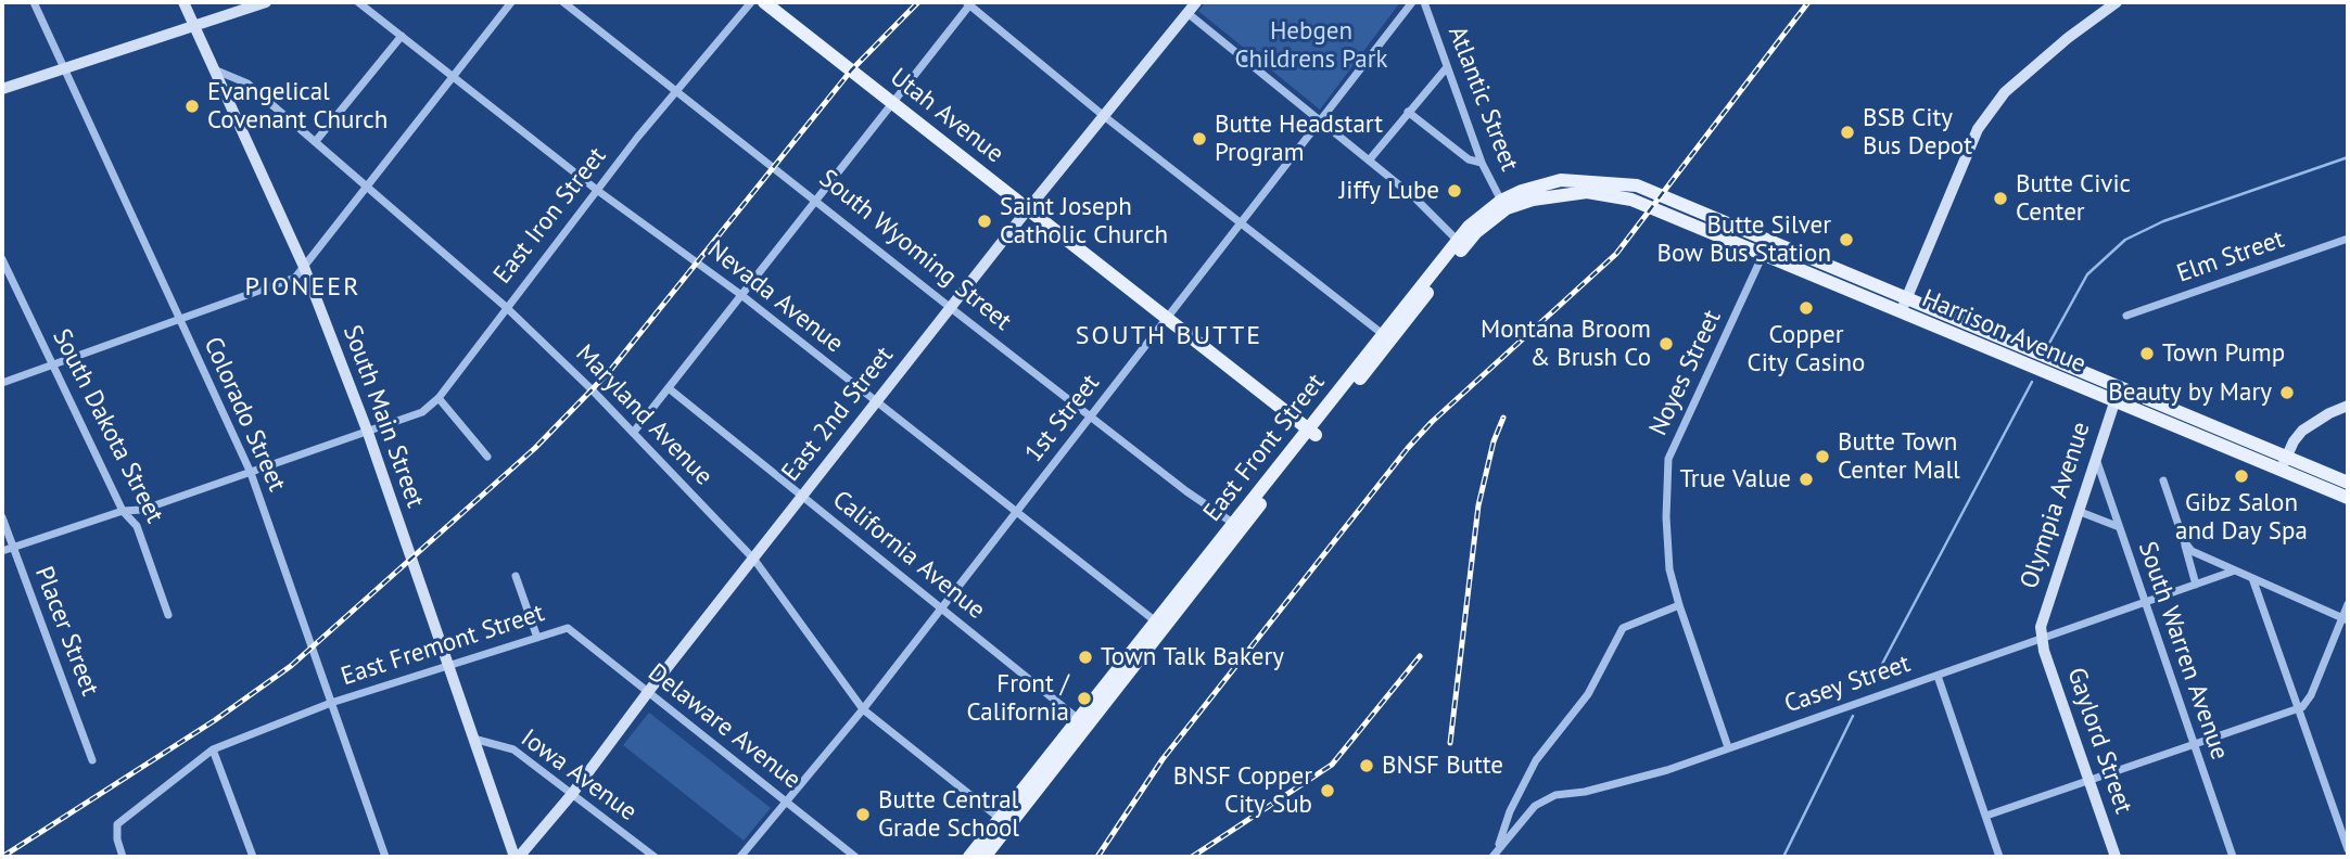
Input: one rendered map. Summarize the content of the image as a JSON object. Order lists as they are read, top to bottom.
{
  "streets": {
    "main road": ["Utah Avenue", "Harrison Avenue", "East Front Street"],
    "street": [
      "Atlantic Street",
      "East Iron Street",
      "South Wyoming Street",
      "Elm Street",
      "Nevada Avenue",
      "Noyes Street",
      "Colorado Street",
      "East 2nd Street",
      "Maryland Avenue",
      "South Main Street",
      "1st Street",
      "South Dakota Street",
      "Olympia Avenue",
      "California Avenue",
      "Placer Street",
      "East Fremont Street",
      "South Warren Avenue",
      "Casey Street",
      "Delaware Avenue",
      "Gaylord Street",
      "Iowa Avenue"
    ]
  },
  "crossings": [
    ["Atlantic Street", "East Front Street"],
    ["Utah Avenue", "East 2nd Street"],
    ["Utah Avenue", "1st Street"],
    ["Utah Avenue", "East Front Street"],
    ["East Iron Street", "South Wyoming Street"],
    ["East Iron Street", "Nevada Avenue"],
    ["East Iron Street", "Colorado Street"],
    ["East Iron Street", "Maryland Avenue"],
    ["East Iron Street", "South Main Street"],
    ["East Iron Street", "South Dakota Street"],
    ["East Iron Street", "Placer Street"],
    ["South Wyoming Street", "East 2nd Street"],
    ["South Wyoming Street", "1st Street"],
    ["South Wyoming Street", "East Front Street"],
    ["Nevada Avenue", "East 2nd Street"],
    ["Nevada Avenue", "1st Street"],
    ["Nevada Avenue", "East Front Street"],
    ["Harrison Avenue", "Noyes Street"],
    ["Harrison Avenue", "East Front Street"],
    ["Harrison Avenue", "Olympia Avenue"],
    ["Noyes Street", "Casey Street"],
    ["Colorado Street", "East Fremont Street"],
    ["East 2nd Street", "Maryland Avenue"],
    ["East 2nd Street", "South Main Street"],
    ["East 2nd Street", "California Avenue"],
    ["East 2nd Street", "Delaware Avenue"],
    ["East 2nd Street", "Iowa Avenue"],
    ["Maryland Avenue", "South Main Street"],
    ["Maryland Avenue", "1st Street"],
    ["Maryland Avenue", "East Front Street"],
    ["South Main Street", "East Fremont Street"],
    ["South Main Street", "Iowa Avenue"],
    ["1st Street", "California Avenue"],
    ["1st Street", "Delaware Avenue"],
    ["East Front Street", "California Avenue"],
    ["Olympia Avenue", "South Warren Avenue"],
    ["Olympia Avenue", "Casey Street"],
    ["Olympia Avenue", "Gaylord Street"],
    ["East Fremont Street", "Delaware Avenue"],
    ["South Warren Avenue", "Casey Street"],
    ["Casey Street", "Gaylord Street"]
  ],
  "districts": ["PIONEER", "SOUTH BUTTE"],
  "parks": ["Hebgen Childrens Park"],
  "places": [
    "Evangelical Covenant Church",
    "BSB City Bus Depot",
    "Butte Headstart Program",
    "Jiffy Lube",
    "Butte Civic Center",
    "Saint Joseph Catholic Church",
    "Butte Silver Bow Bus Station",
    "Copper City Casino",
    "Montana Broom & Brush Co",
    "Town Pump",
    "Beauty by Mary",
    "Butte Town Center Mall",
    "Gibz Salon and Day Spa",
    "True Value",
    "Town Talk Bakery",
    "Front / California",
    "BNSF Butte",
    "BNSF Copper City Sub",
    "Butte Central Grade School"
  ]
}
